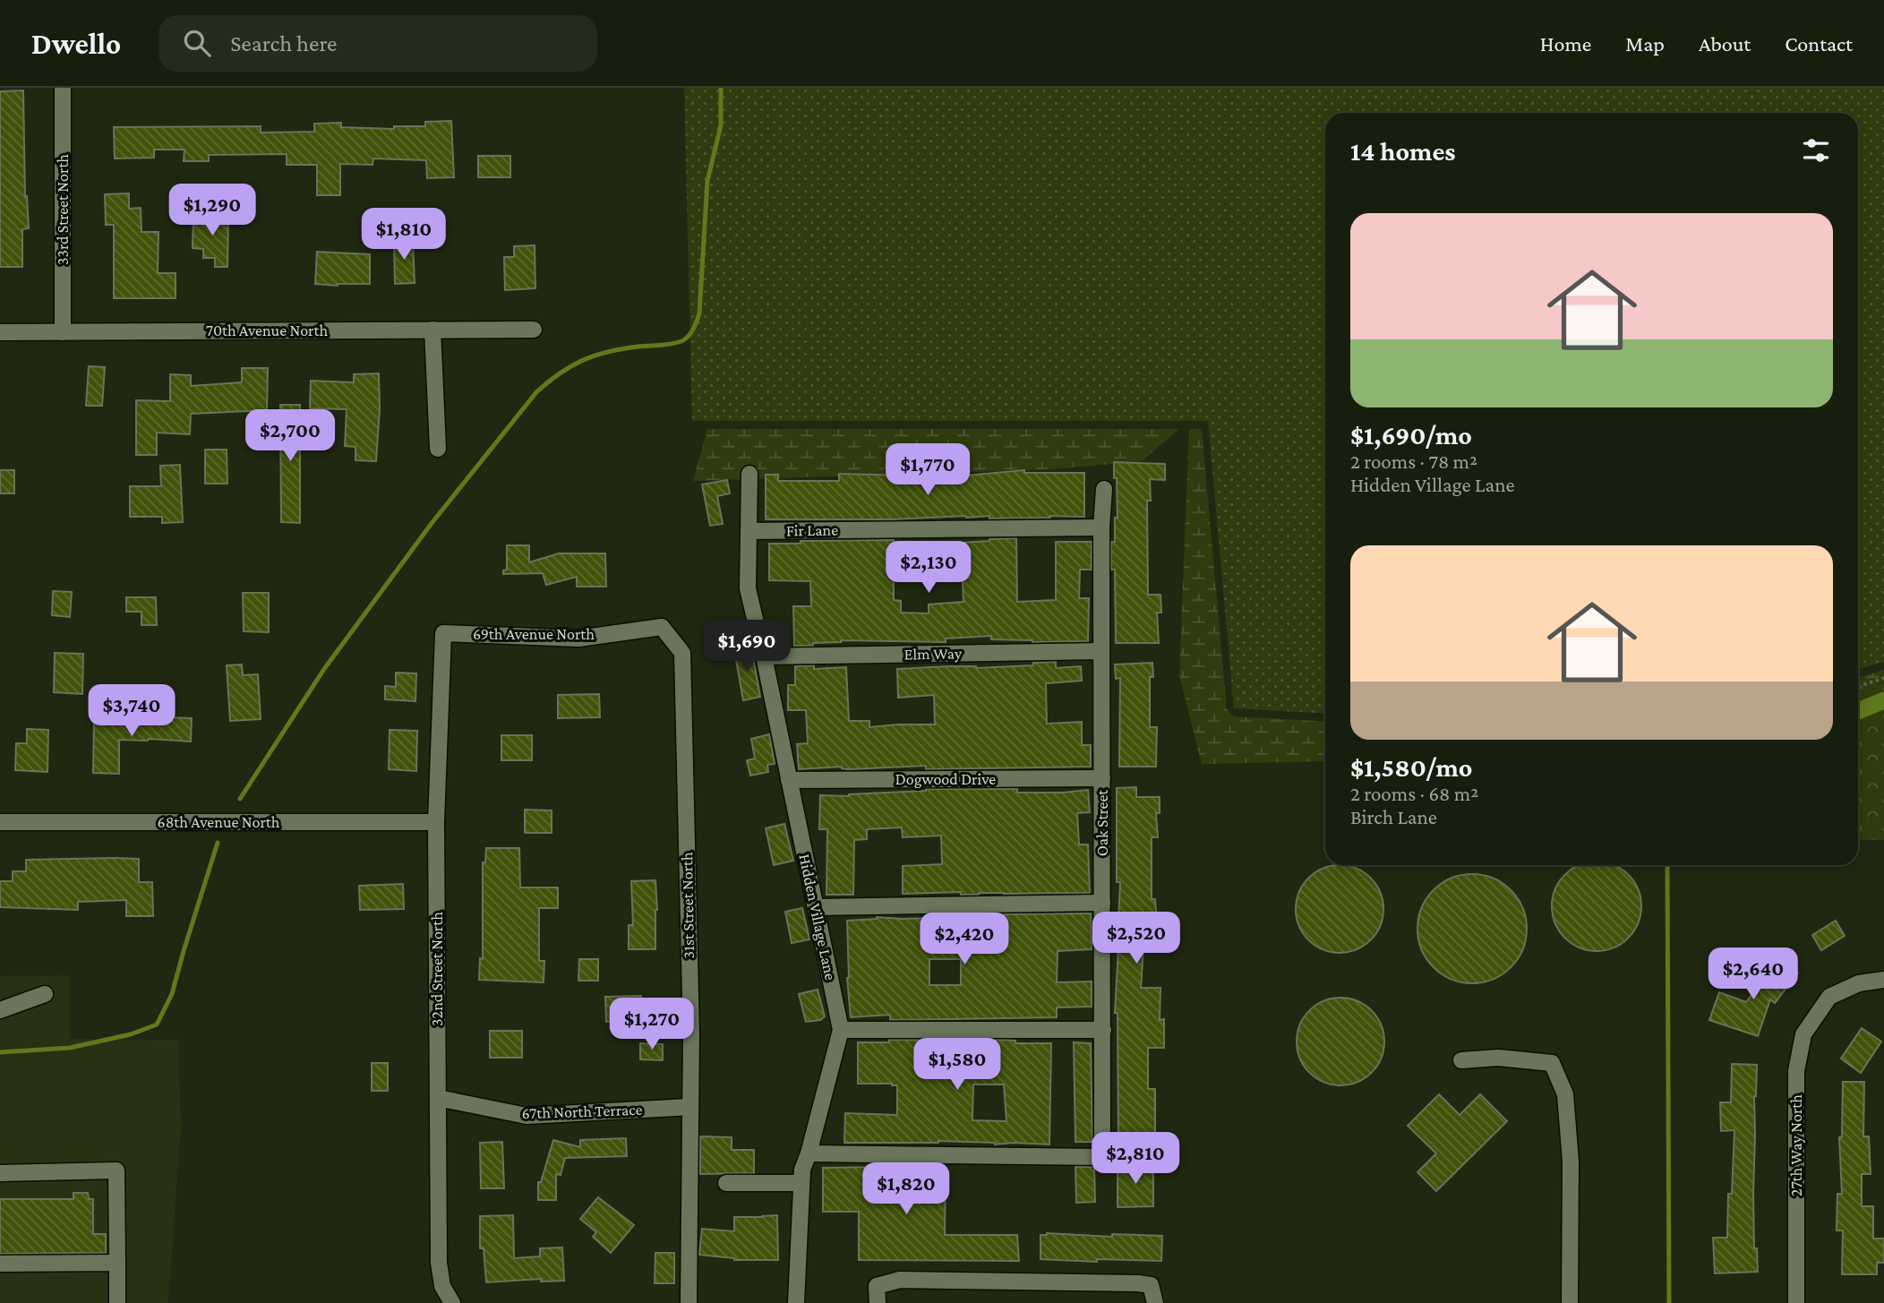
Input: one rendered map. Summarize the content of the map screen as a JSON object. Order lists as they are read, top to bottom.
{
  "streets": {
    "street": [
      "33rd Street North",
      "70th Avenue North",
      "Fir Lane",
      "69th Avenue North",
      "Elm Way",
      "Dogwood Drive",
      "68th Avenue North",
      "Oak Street",
      "31st Street North",
      "Hidden Village Lane",
      "32nd Street North",
      "67th North Terrace",
      "27th Way North"
    ]
  },
  "crossings": [
    ["33rd Street North", "70th Avenue North"],
    ["Fir Lane", "Oak Street"],
    ["Fir Lane", "Hidden Village Lane"],
    ["69th Avenue North", "31st Street North"],
    ["69th Avenue North", "32nd Street North"],
    ["Elm Way", "Oak Street"],
    ["Elm Way", "Hidden Village Lane"],
    ["Dogwood Drive", "Oak Street"],
    ["Dogwood Drive", "Hidden Village Lane"],
    ["68th Avenue North", "32nd Street North"],
    ["Oak Street", "Hidden Village Lane"],
    ["31st Street North", "67th North Terrace"],
    ["32nd Street North", "67th North Terrace"]
  ],
  "page": {
    "header": "Dwello",
    "search": "Search here",
    "nav": [
      "Home",
      "Map",
      "About",
      "Contact"
    ],
    "heading": "14 homes",
    "price": [
      "$1,290",
      "$1,810",
      "$2,700",
      "$1,770",
      "$2,130",
      "$1,690",
      "$3,740",
      "$2,520",
      "$2,420",
      "$2,640",
      "$1,270",
      "$1,580",
      "$2,810",
      "$1,820"
    ],
    "list": [
      {
        "name": "$1,690/mo",
        "note": "2 rooms · 78 m² · Hidden Village Lane"
      },
      {
        "name": "$1,580/mo",
        "note": "2 rooms · 68 m² · Birch Lane"
      }
    ]
  }
}
